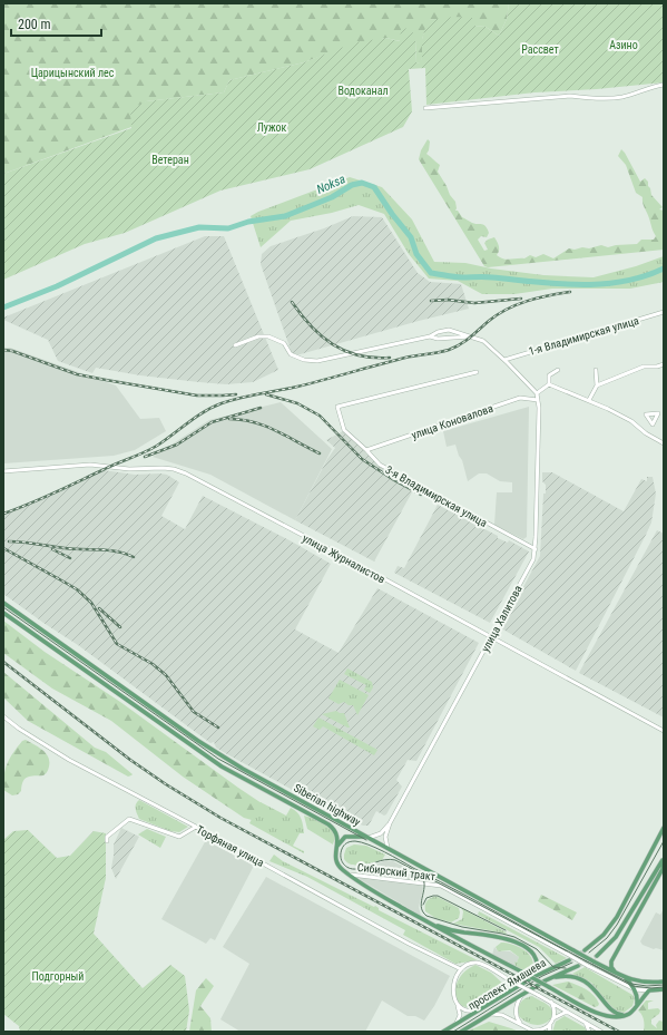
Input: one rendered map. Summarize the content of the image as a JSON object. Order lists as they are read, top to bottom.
{
  "streets": {
    "main road": ["Siberian highway", "проспект Ямашева"],
    "street": [
      "1-я Владимирская улица",
      "улица Коновалова",
      "3-я Владимирская улица",
      "улица Журналистов",
      "улица Халитова",
      "Торфяная улица"
    ]
  },
  "crossings": [
    ["улица Коновалова", "3-я Владимирская улица"],
    ["улица Коновалова", "улица Халитова"],
    ["3-я Владимирская улица", "улица Халитова"],
    ["улица Журналистов", "улица Халитова"]
  ],
  "water": ["Noksa"],
  "parks": [
    "Азино",
    "Рассвет",
    "Царицынский лес",
    "Водоканал",
    "Лужок",
    "Ветеран",
    "Подгорный"
  ],
  "scale_bar": "200 m"
}
